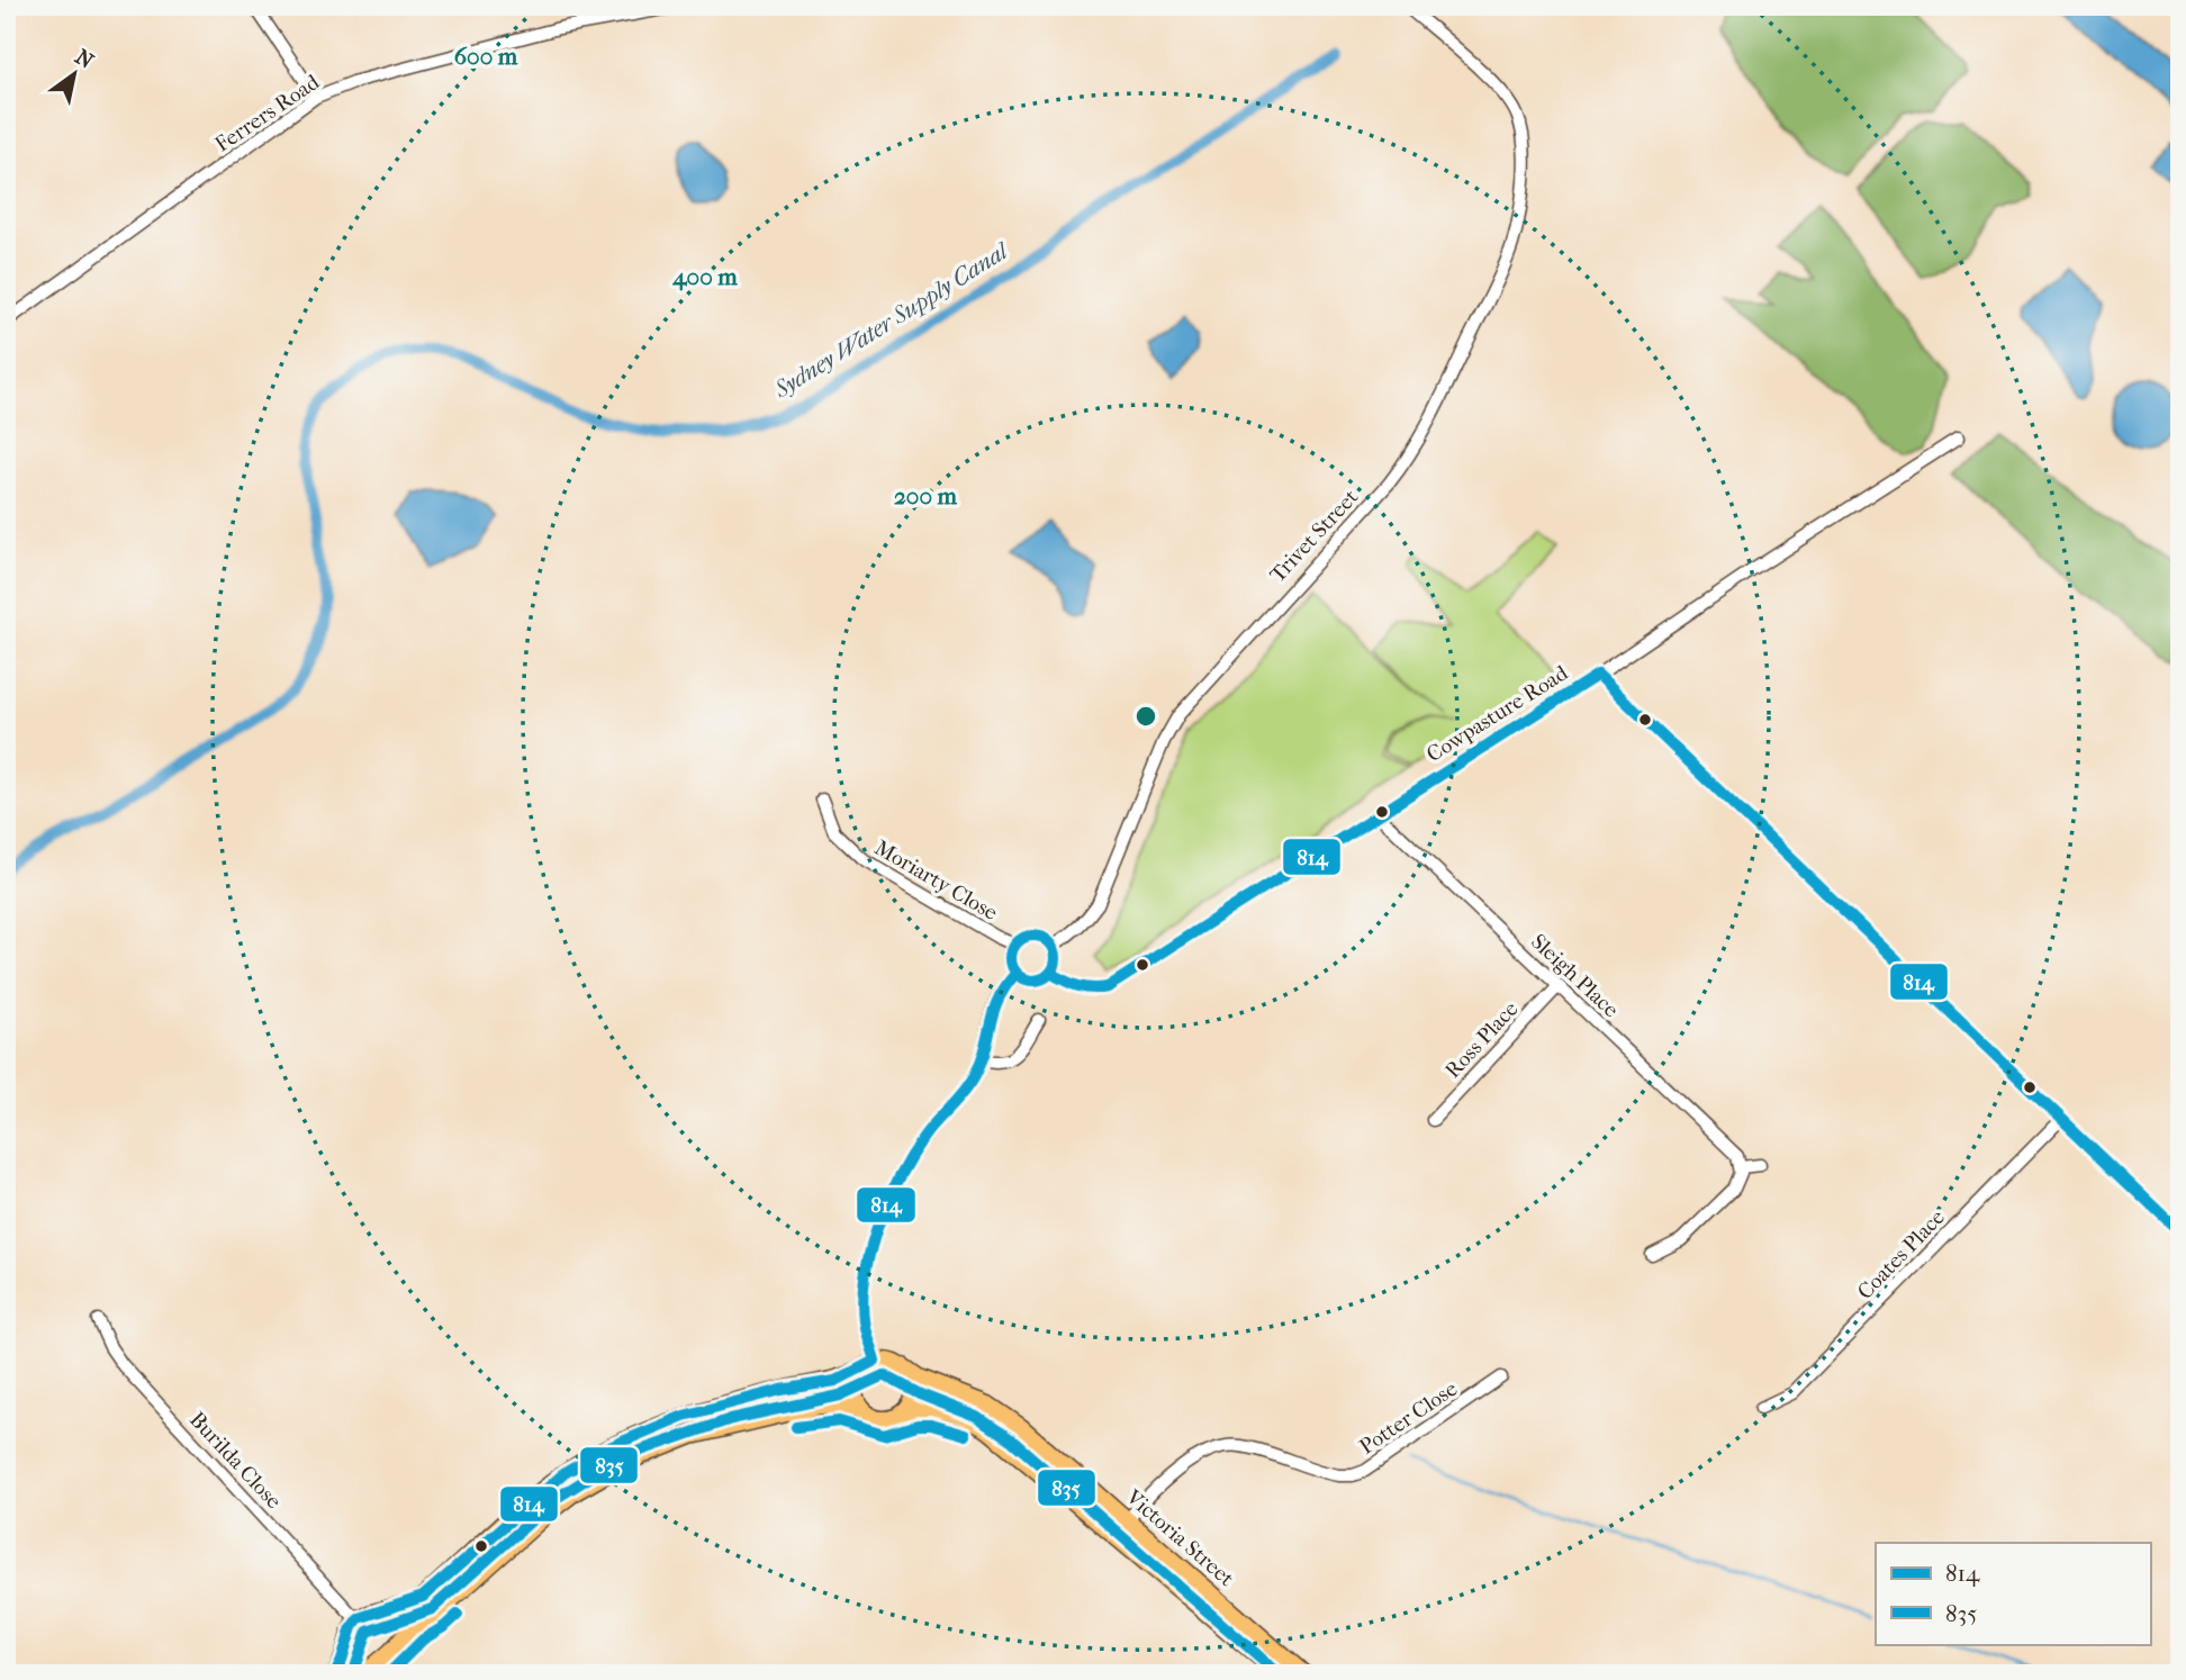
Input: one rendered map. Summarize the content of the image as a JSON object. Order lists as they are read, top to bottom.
{
  "streets": {
    "main road": ["Victoria Street"],
    "street": [
      "Ferrers Road",
      "Trivet Street",
      "Cowpasture Road",
      "Moriarty Close",
      "Sleigh Place",
      "Ross Place",
      "Coates Place",
      "Potter Close",
      "Burilda Close"
    ]
  },
  "crossings": [
    ["Trivet Street", "Cowpasture Road"],
    ["Trivet Street", "Moriarty Close"],
    ["Cowpasture Road", "Moriarty Close"],
    ["Cowpasture Road", "Sleigh Place"],
    ["Sleigh Place", "Ross Place"],
    ["Potter Close", "Victoria Street"]
  ],
  "water": ["Sydney Water Supply Canal"],
  "lines": ["transit line 814", "transit line 835"],
  "legend": ["814", "835"],
  "north": "top right",
  "rings": ["600 m", "400 m", "200 m"]
}
